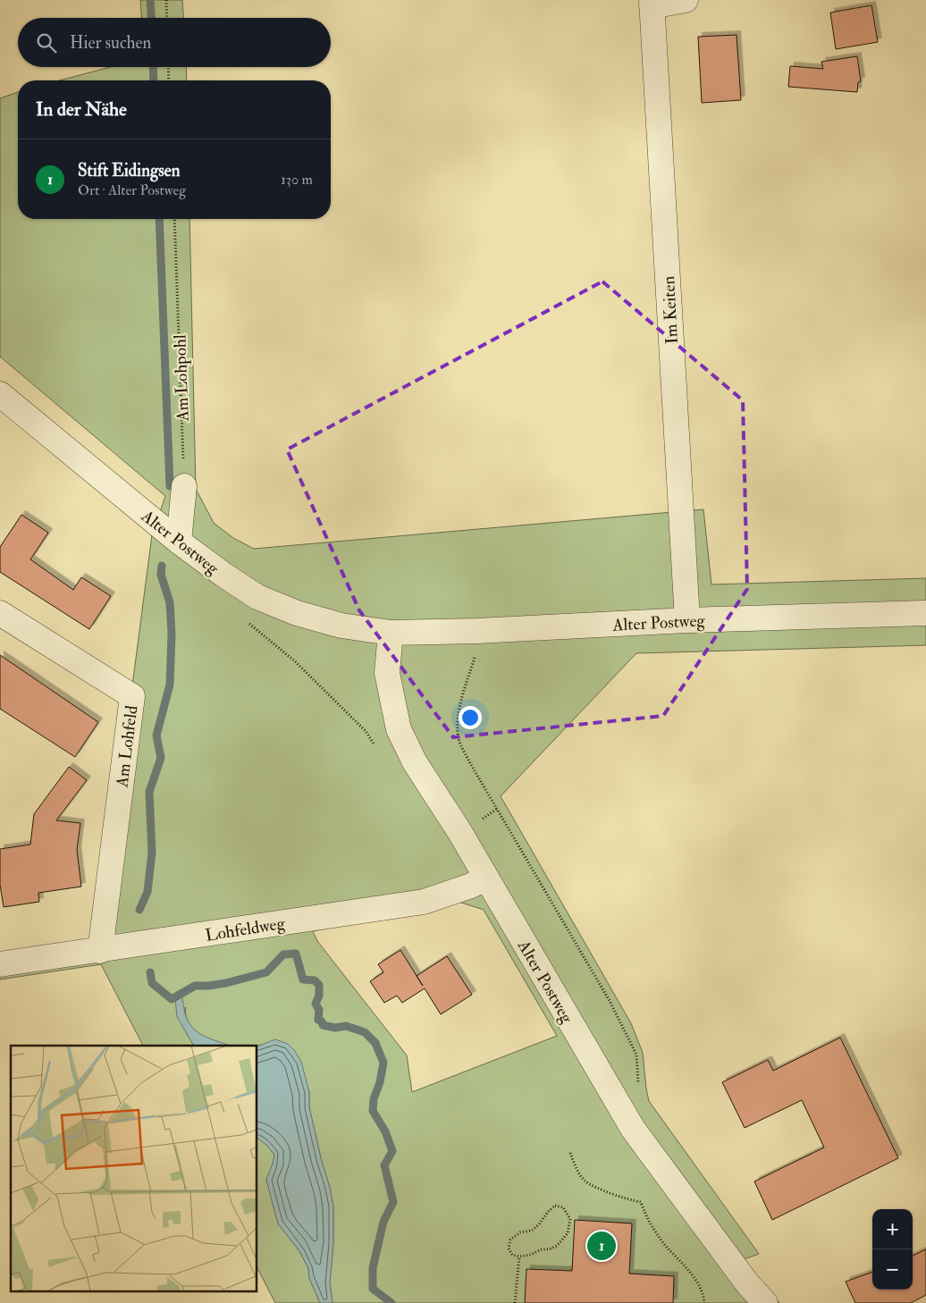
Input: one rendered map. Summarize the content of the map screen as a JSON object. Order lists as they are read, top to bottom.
{
  "streets": {
    "street": [
      "Im Keiten",
      "Alter Postweg",
      "Am Lohfeld",
      "Lohfeldweg"
    ],
    "path": ["Am Lohpohl"]
  },
  "crossings": [
    ["Im Keiten", "Alter Postweg"],
    ["Alter Postweg", "Lohfeldweg"],
    ["Am Lohfeld", "Lohfeldweg"]
  ],
  "page": {
    "search": "Hier suchen",
    "heading": "In der Nähe",
    "list": [
      {
        "mark": "1",
        "name": "Stift Eidingsen",
        "note": "Ort · Alter Postweg",
        "value": "130 m"
      }
    ],
    "map_buttons": ["+", "−"],
    "pins": "1"
  }
}
